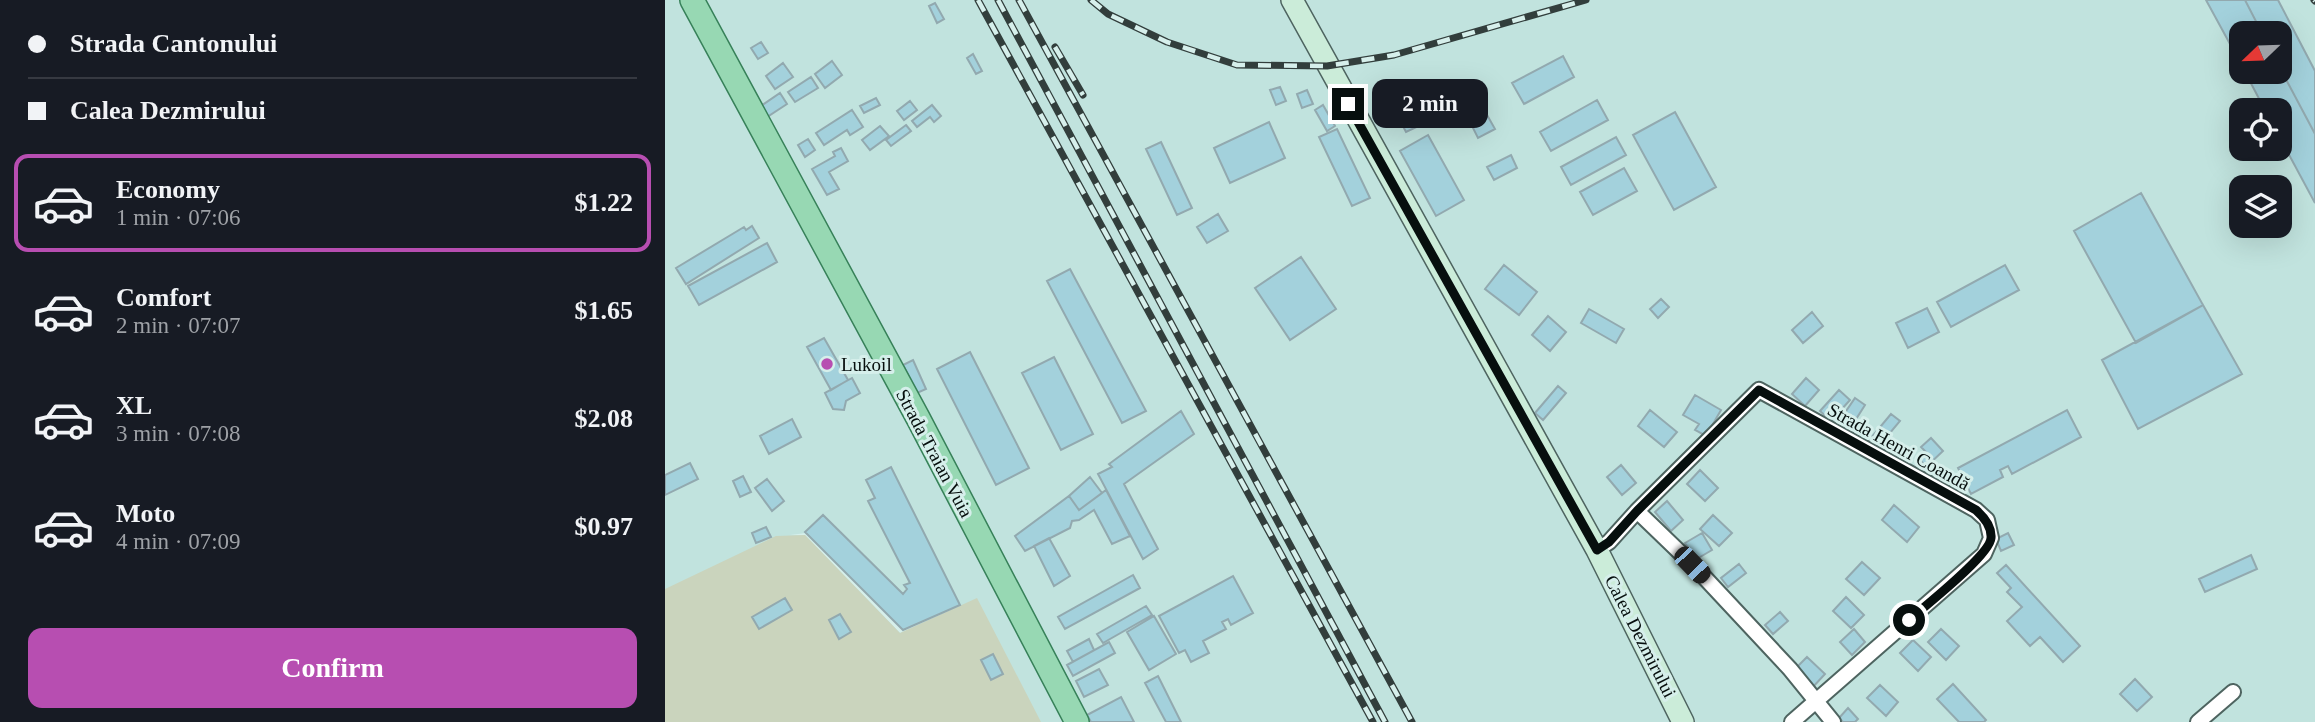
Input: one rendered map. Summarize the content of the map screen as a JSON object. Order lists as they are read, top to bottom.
{
  "streets": {
    "main road": ["Strada Traian Vuia", "Calea Dezmirului"],
    "street": ["Strada Henri Coandă"]
  },
  "places": ["Lukoil"],
  "north": "bottom left",
  "page": {
    "banner": ["Strada Cantonului", "Calea Dezmirului"],
    "bubble": "2 min",
    "list": [
      {
        "name": "Economy",
        "note": "1 min · 07:06",
        "value": "$1.22"
      },
      {
        "name": "Comfort",
        "note": "2 min · 07:07",
        "value": "$1.65"
      },
      {
        "name": "XL",
        "note": "3 min · 07:08",
        "value": "$2.08"
      },
      {
        "name": "Moto",
        "note": "4 min · 07:09",
        "value": "$0.97"
      }
    ],
    "buttons": "Confirm"
  }
}
